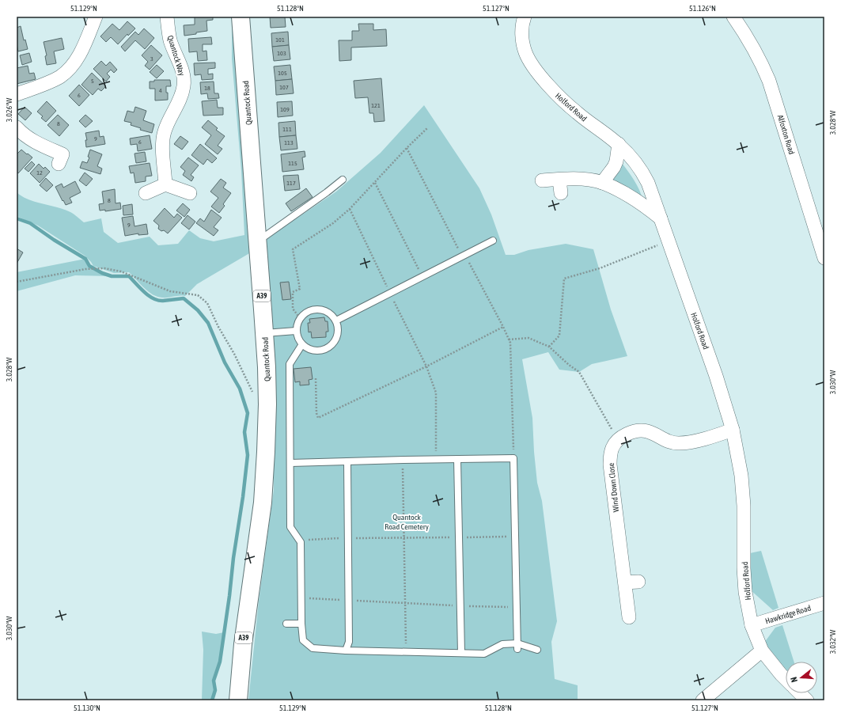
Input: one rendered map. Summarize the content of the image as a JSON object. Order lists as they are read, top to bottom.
{
  "streets": {
    "main road": ["Quantock Road", "A39"],
    "street": [
      "Quantock Way",
      "Holford Road",
      "Alfoxton Road",
      "Wind Down Close",
      "Hawkridge Road"
    ]
  },
  "crossings": [
    ["Holford Road", "Wind Down Close"],
    ["Holford Road", "Hawkridge Road"]
  ],
  "parks": ["Quantock Road Cemetery"],
  "house_numbers": [
    "101",
    "103",
    "3",
    "105",
    "5",
    "107",
    "18",
    "4",
    "6",
    "121",
    "109",
    "8",
    "111",
    "9",
    "6",
    "113",
    "115",
    "12",
    "117",
    "8",
    "9"
  ],
  "north": "left",
  "coordinates": [
    "51.129°N",
    "51.128°N",
    "51.127°N",
    "51.126°N",
    "3.026°W",
    "3.028°W",
    "3.030°W",
    "3.032°W",
    "51.130°N"
  ]
}
